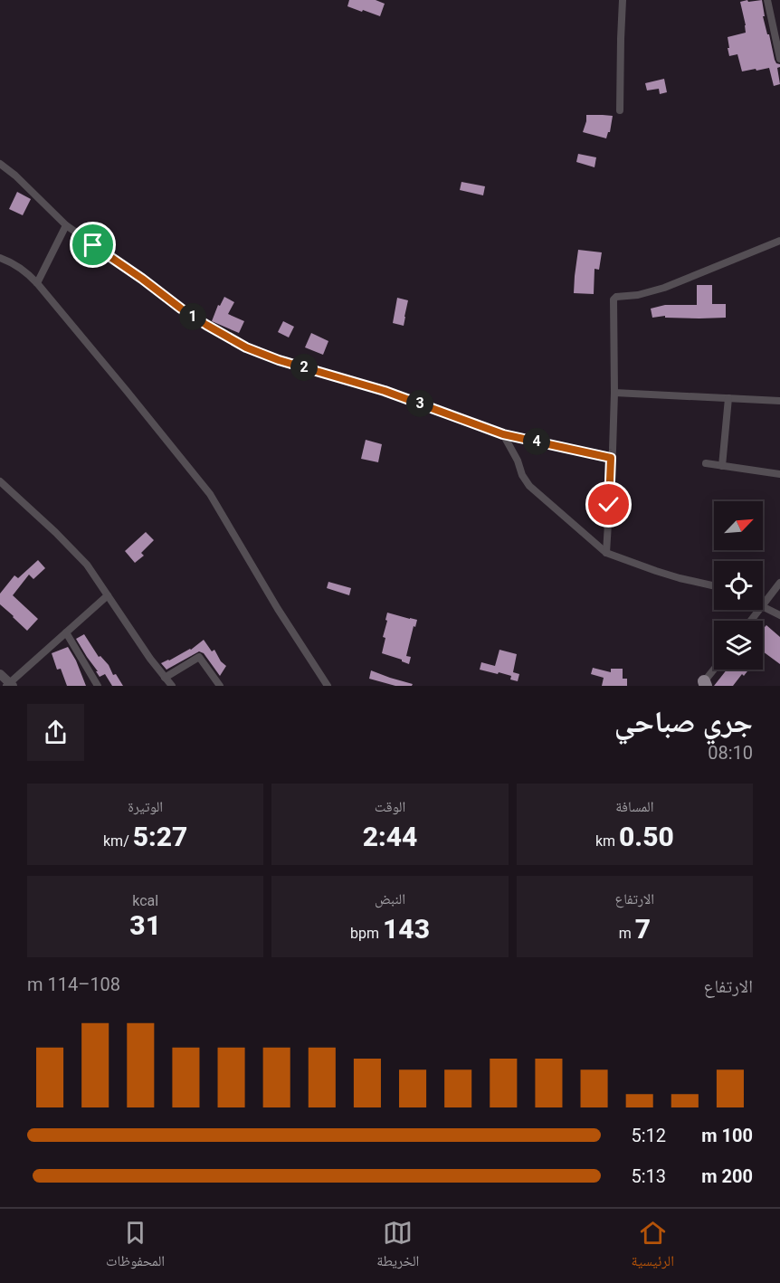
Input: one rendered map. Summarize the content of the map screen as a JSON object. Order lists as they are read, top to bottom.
{
  "north": "top right",
  "page": {
    "pins": [
      "1",
      "2",
      "3",
      "4"
    ],
    "heading": ["جري صباحي", "08:10"],
    "stats": [
      ["المسافة", "0.50 km"],
      ["الوقت", "2:44"],
      ["الوتيرة", "5:27 /km"],
      ["الارتفاع", "7 m"],
      ["النبض", "143 bpm"],
      ["kcal", "31"]
    ],
    "chart": ["الارتفاع", "108–114 m"],
    "list": [
      {
        "name": "100 m",
        "note": "5:12"
      },
      {
        "name": "200 m",
        "note": "5:13"
      }
    ],
    "tabs": ["الرئيسية", "الخريطة", "المحفوظات"]
  }
}
